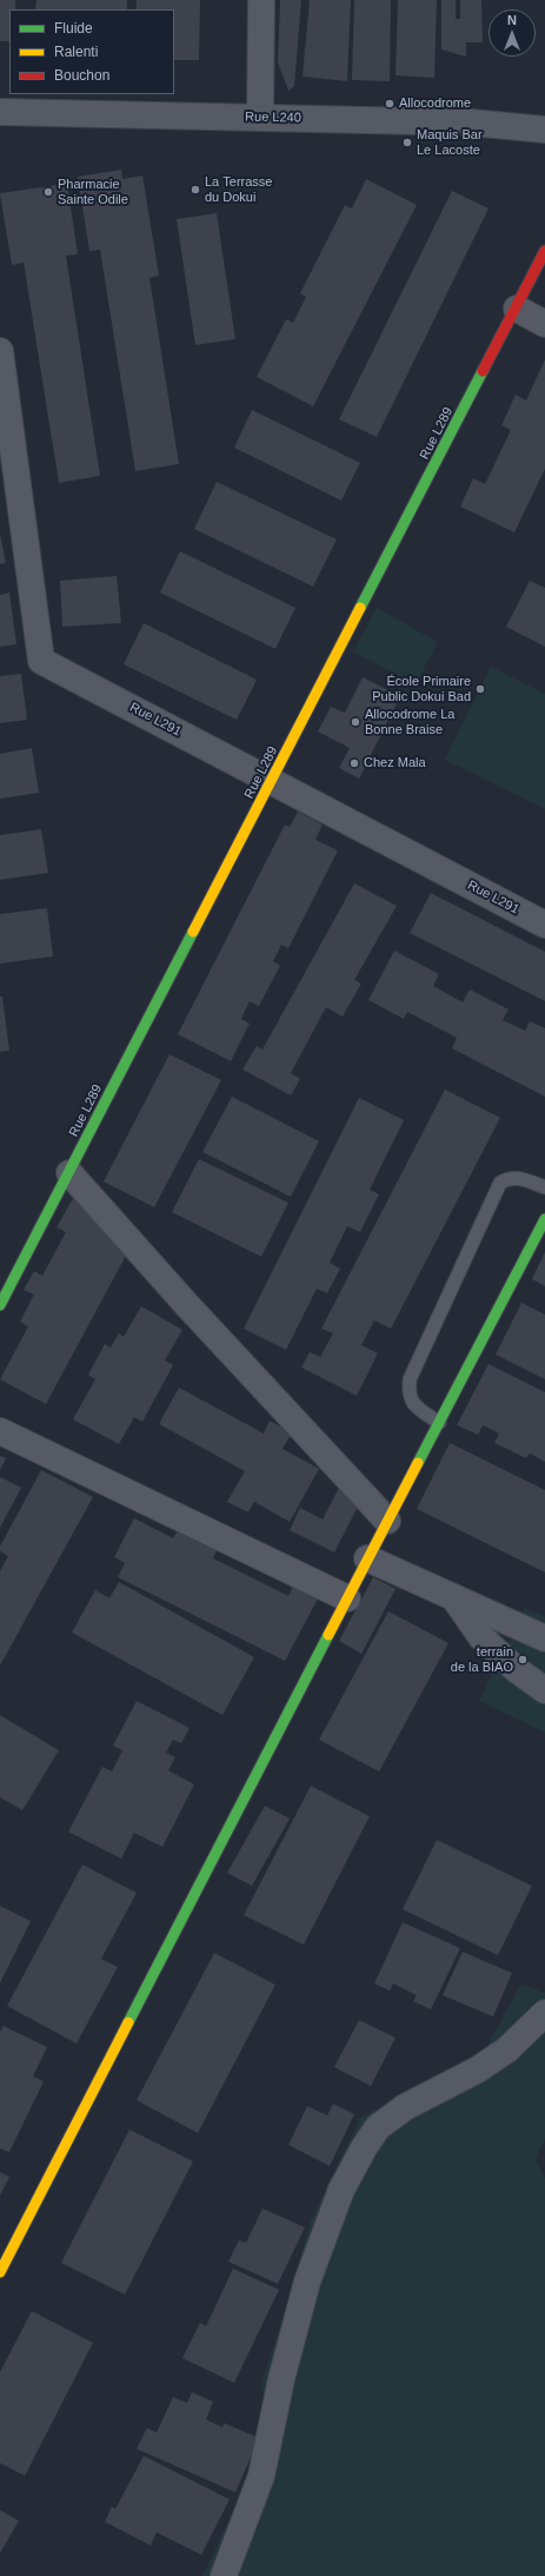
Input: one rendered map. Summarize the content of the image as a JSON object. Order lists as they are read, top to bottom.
{
  "streets": {
    "street": ["Rue L240", "Rue L289", "Rue L291"]
  },
  "crossings": [
    ["Rue L289", "Rue L291"]
  ],
  "places": [
    "Allocodrome",
    "Maquis Bar Le Lacoste",
    "La Terrasse du Dokui",
    "Pharmacie Sainte Odile",
    "École Primaire Public Dokui Bad",
    "Allocodrome La Bonne Braise",
    "Chez Mala",
    "terrain de la BIAO"
  ],
  "legend": ["Fluide", "Ralenti", "Bouchon"],
  "north": "top"
}
